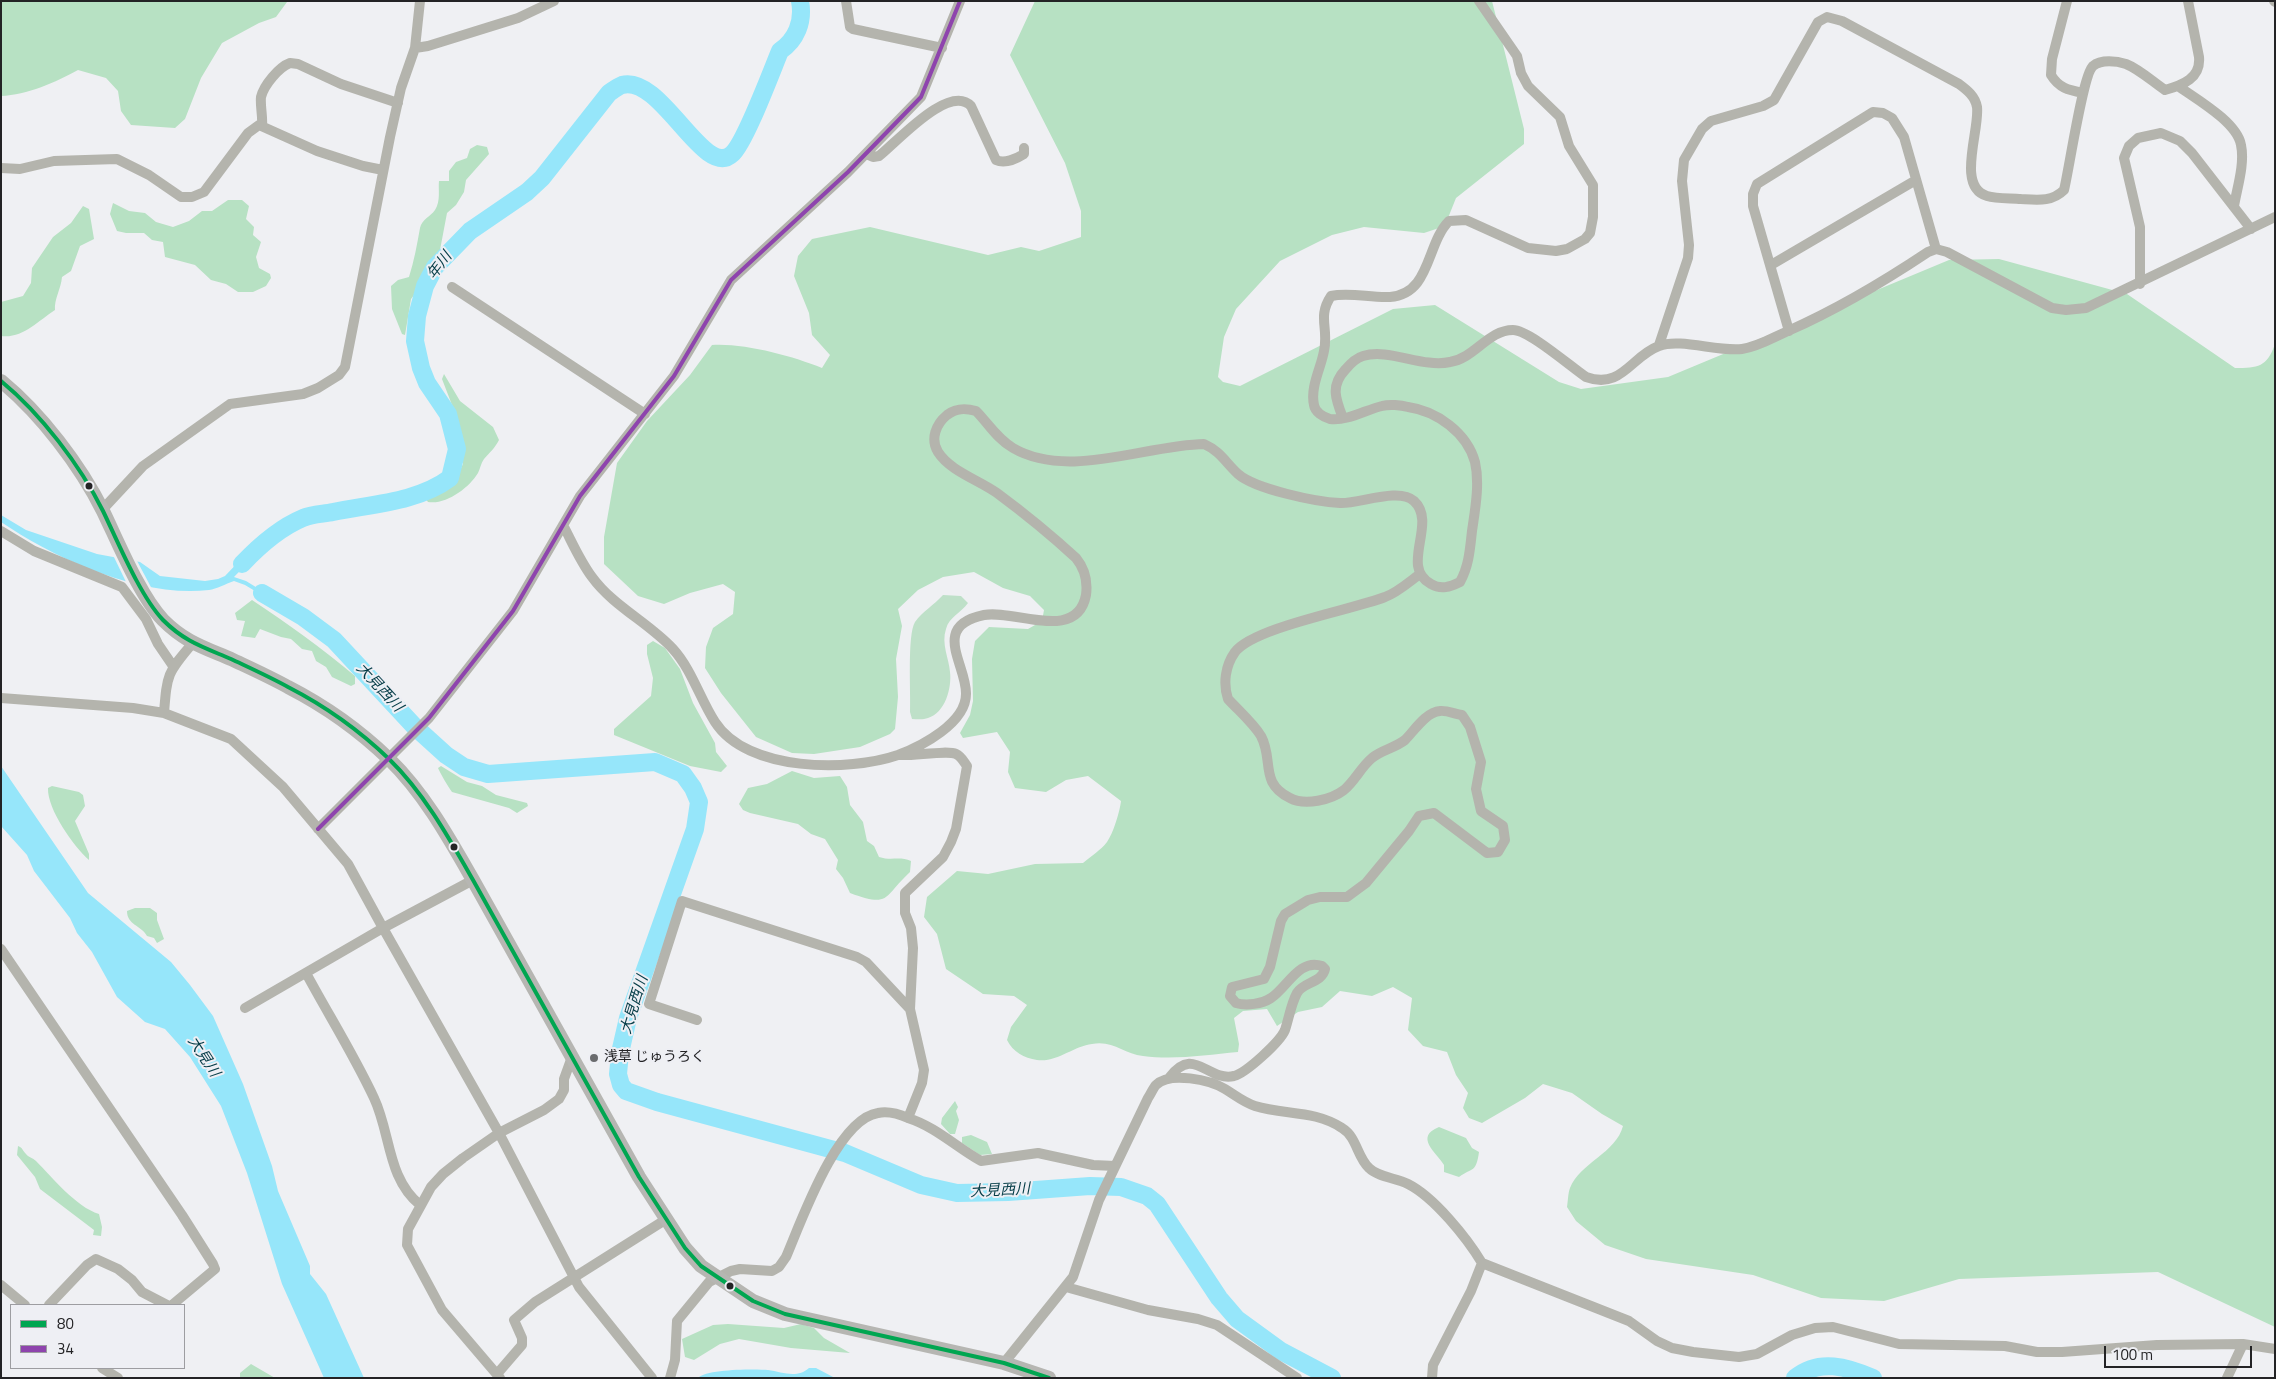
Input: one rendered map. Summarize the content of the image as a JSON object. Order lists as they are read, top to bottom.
{
  "water": ["年川", "大見西川", "大見川"],
  "places": ["浅草 じゅうろく"],
  "lines": ["transit line 34", "transit line 80"],
  "legend": ["80", "34"],
  "scale_bar": "100 m"
}
